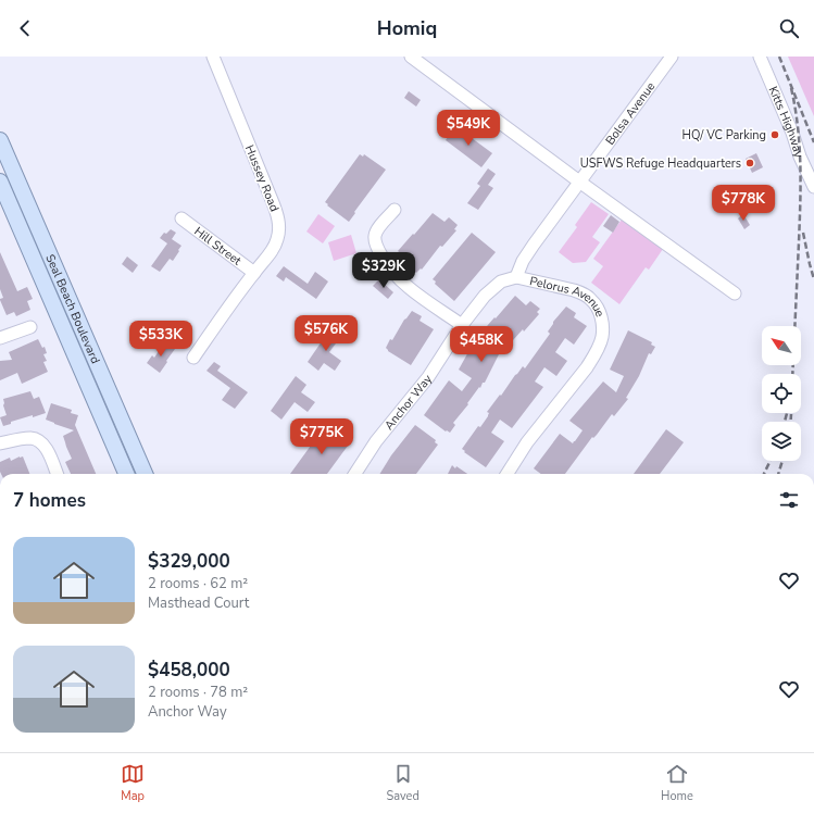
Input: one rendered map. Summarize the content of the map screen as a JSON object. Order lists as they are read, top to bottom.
{
  "streets": {
    "main road": ["Seal Beach Boulevard"],
    "street": [
      "Bolsa Avenue",
      "Kitts Highway",
      "Hussey Road",
      "Hill Street",
      "Pelorus Avenue",
      "Anchor Way"
    ]
  },
  "crossings": [
    ["Bolsa Avenue", "Pelorus Avenue"],
    ["Hussey Road", "Hill Street"],
    ["Pelorus Avenue", "Anchor Way"]
  ],
  "places": ["HQ/ VC Parking", "USFWS Refuge Headquarters"],
  "north": "top left",
  "page": {
    "header": "Homiq",
    "price": [
      "$549K",
      "$778K",
      "$329K",
      "$576K",
      "$533K",
      "$458K",
      "$775K"
    ],
    "heading": "7 homes",
    "list": [
      {
        "name": "$329,000",
        "note": "2 rooms · 62 m² · Masthead Court"
      },
      {
        "name": "$458,000",
        "note": "2 rooms · 78 m² · Anchor Way"
      }
    ],
    "tabs": ["Map", "Saved", "Home"]
  }
}
